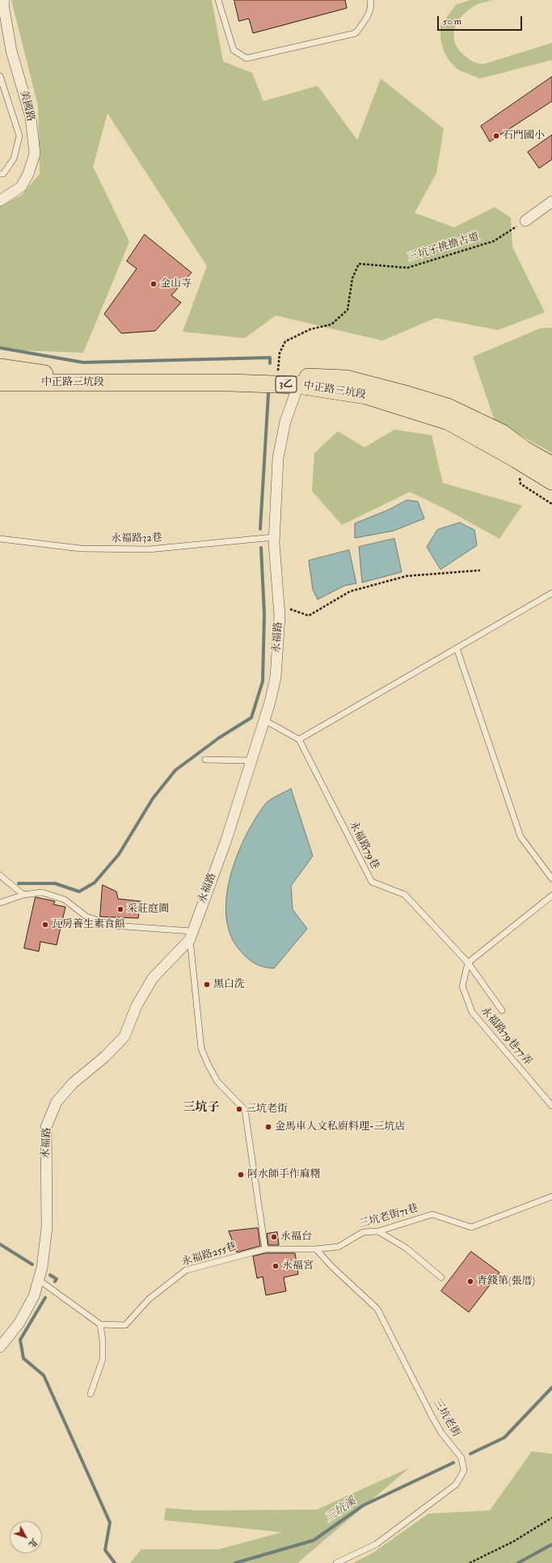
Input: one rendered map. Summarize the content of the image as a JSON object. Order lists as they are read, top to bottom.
{
  "streets": {
    "main road": ["中正路三坑段", "3乙"],
    "street": ["美國路", "永福路"],
    "lane": [
      "永福路32巷",
      "永福路79巷",
      "永福路79巷77弄",
      "三坑老街71巷",
      "永福路255巷",
      "三坑老街"
    ],
    "path": ["三坑子挑擔古道"]
  },
  "crossings": [
    ["三坑子挑擔古道", "中正路三坑段"],
    ["中正路三坑段", "永福路"],
    ["永福路32巷", "永福路"],
    ["永福路79巷", "永福路79巷77弄"],
    ["三坑老街71巷", "永福路255巷"],
    ["三坑老街71巷", "三坑老街"]
  ],
  "districts": ["三坑子"],
  "water": ["三坑溪"],
  "places": [
    "石門國小",
    "金山寺",
    "采莊庭園",
    "瓦房養生素食館",
    "黑白洗",
    "三坑老街",
    "金馬車人文私廚料理-三坑店",
    "阿水師手作麻糬",
    "永福台",
    "永福宮",
    "青錢第(張厝)"
  ],
  "scale_bar": "50 m",
  "north": "bottom right"
}
